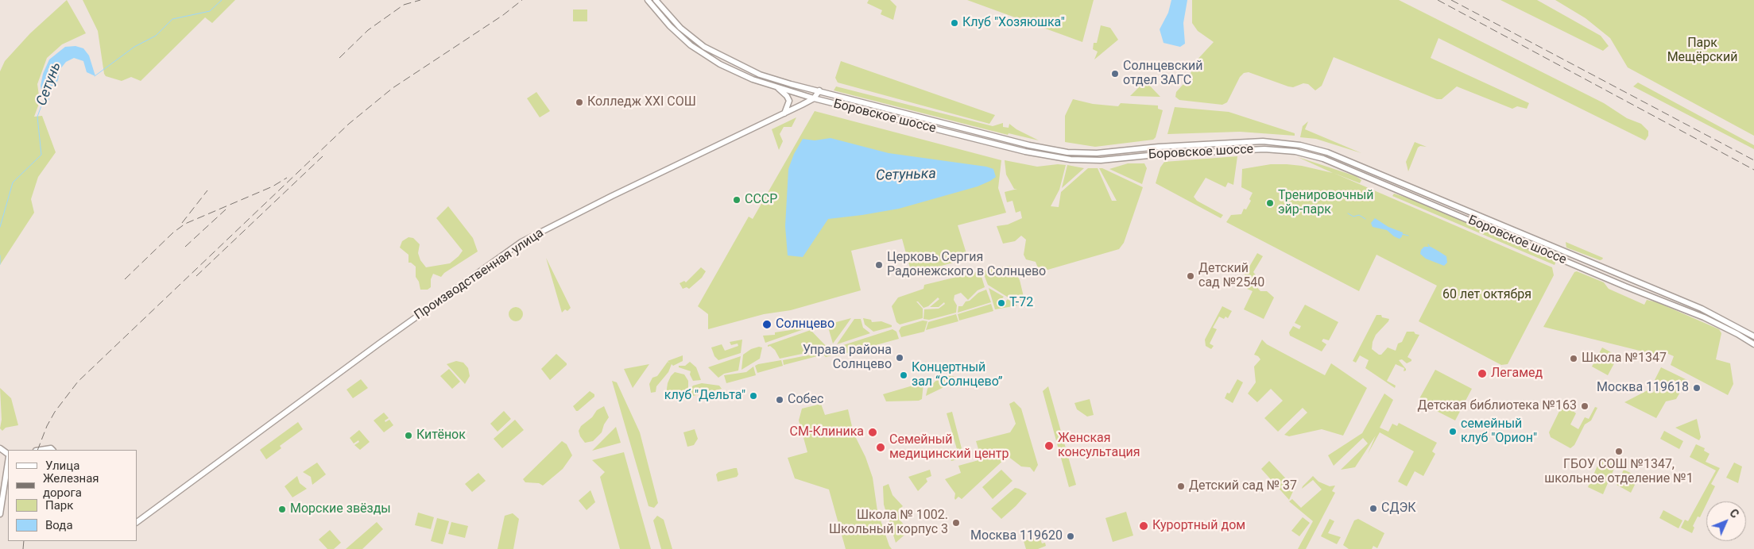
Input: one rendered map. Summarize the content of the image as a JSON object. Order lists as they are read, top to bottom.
{
  "streets": {
    "main road": ["Боровское шоссе", "Производственная улица"]
  },
  "crossings": [
    ["Боровское шоссе", "Производственная улица"]
  ],
  "water": ["Сетунь", "Сетунька"],
  "parks": ["Парк Мещёрский", "60 лет октября"],
  "places": [
    "Клуб \"Хозяюшка\"",
    "Солнцевский отдел ЗАГС",
    "Колледж XXI СОШ",
    "СССР",
    "Тренировочный эйр-парк",
    "Церковь Сергия Радонежского в Солнцево",
    "Детский сад №2540",
    "Т-72",
    "Солнцево",
    "Управа района Солнцево",
    "Школа №1347",
    "Легамед",
    "Концертный зал “Солнцево”",
    "Москва 119618",
    "клуб \"Дельта\"",
    "Собес",
    "Детская библиотека №163",
    "семейный клуб \"Орион\"",
    "СМ-Клиника",
    "Китёнок",
    "Женская консультация",
    "Семейный медицинский центр",
    "ГБОУ СОШ №1347, школьное отделение №1",
    "Детский сад № 37",
    "СДЭК",
    "Морские звёзды",
    "Школа № 1002. Школьный корпус 3",
    "Курортный дом",
    "Москва 119620"
  ],
  "legend": [
    "Улица",
    "Железная дорога",
    "Парк",
    "Вода"
  ],
  "north": "top right"
}
